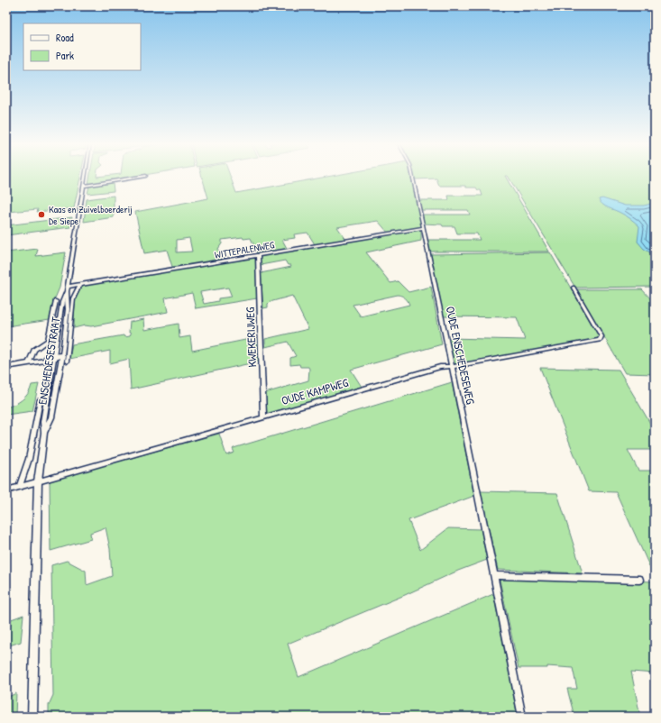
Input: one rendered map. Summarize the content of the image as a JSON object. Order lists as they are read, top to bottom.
{
  "streets": {
    "main road": ["ENSCHEDESESTRAAT"],
    "street": [
      "WITTEPALENWEG",
      "KWEKERIJWEG",
      "OUDE ENSCHEDESEWEG",
      "OUDE KAMPWEG"
    ]
  },
  "crossings": [
    ["WITTEPALENWEG", "KWEKERIJWEG"],
    ["WITTEPALENWEG", "OUDE ENSCHEDESEWEG"],
    ["WITTEPALENWEG", "ENSCHEDESESTRAAT"],
    ["KWEKERIJWEG", "OUDE KAMPWEG"],
    ["OUDE ENSCHEDESEWEG", "OUDE KAMPWEG"],
    ["ENSCHEDESESTRAAT", "OUDE KAMPWEG"]
  ],
  "places": ["Kaas en Zuivelboerderij De Siepe"],
  "legend": ["Road", "Park"]
}
